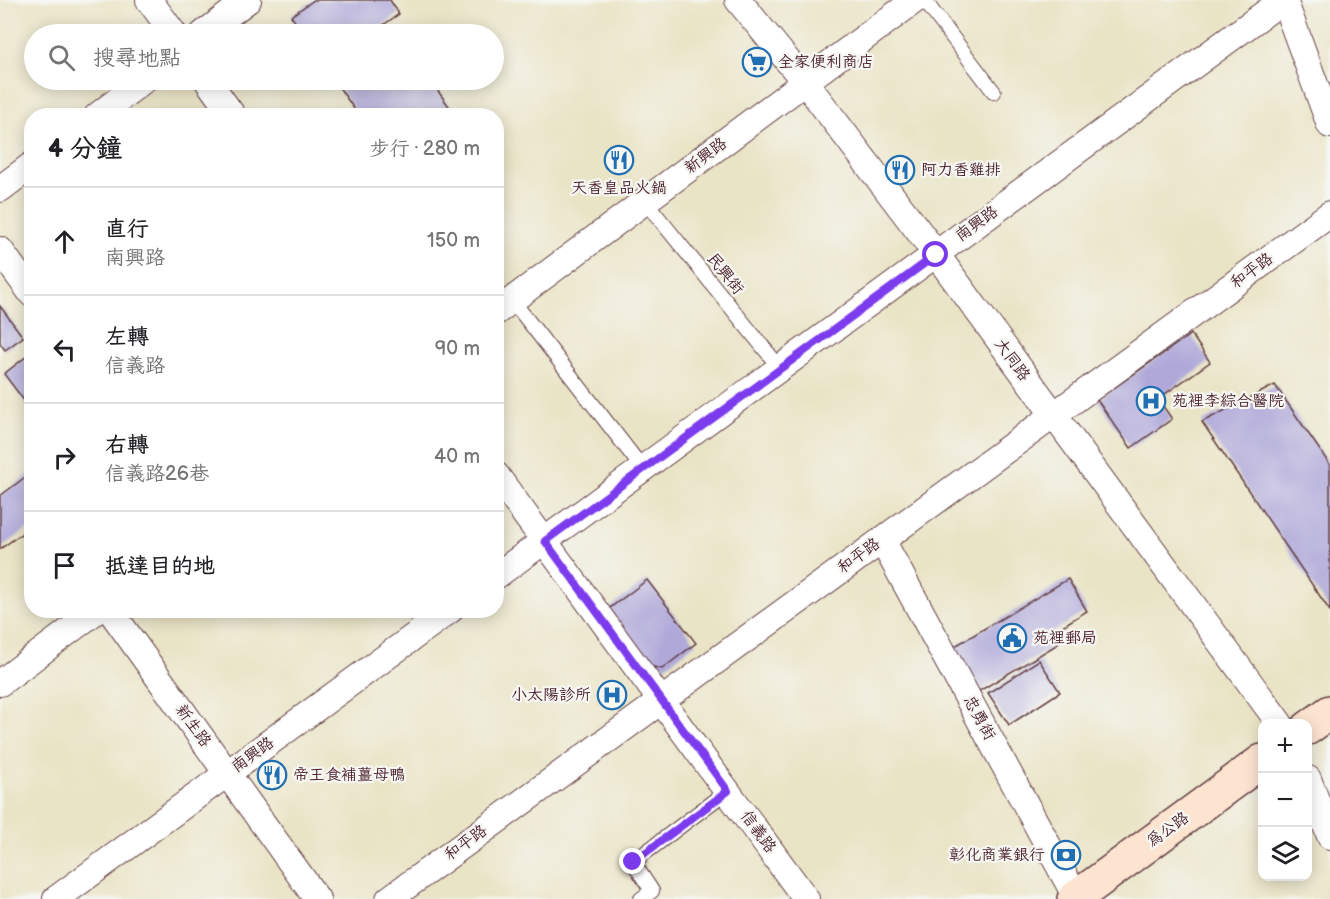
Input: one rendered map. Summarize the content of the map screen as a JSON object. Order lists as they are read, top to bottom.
{
  "streets": {
    "main road": ["為公路"],
    "street": [
      "新興路",
      "南興路",
      "和平路",
      "大同路",
      "忠勇街",
      "新生路",
      "信義路"
    ],
    "lane": ["民興街"]
  },
  "crossings": [
    ["新興路", "民興街"],
    ["新興路", "大同路"],
    ["南興路", "民興街"],
    ["南興路", "大同路"],
    ["南興路", "新生路"],
    ["南興路", "信義路"],
    ["和平路", "大同路"],
    ["和平路", "忠勇街"],
    ["和平路", "信義路"],
    ["忠勇街", "為公路"]
  ],
  "places": {
    "supermarket": ["全家便利商店"],
    "restaurant": ["天香皇品火鍋", "阿力香雞排", "帝王食補薑母鴨"],
    "hospital": ["苑裡李綜合醫院", "小太陽診所"],
    "public building": ["苑裡郵局"],
    "bank": ["彰化商業銀行"]
  },
  "page": {
    "search": "搜尋地點",
    "heading": ["4 分鐘", "步行 · 280 m"],
    "list": [
      ["直行", "南興路", "150 m"],
      ["左轉", "信義路", "90 m"],
      ["右轉", "信義路26巷", "40 m"],
      "抵達目的地"
    ],
    "map_buttons": ["+", "−"]
  }
}
